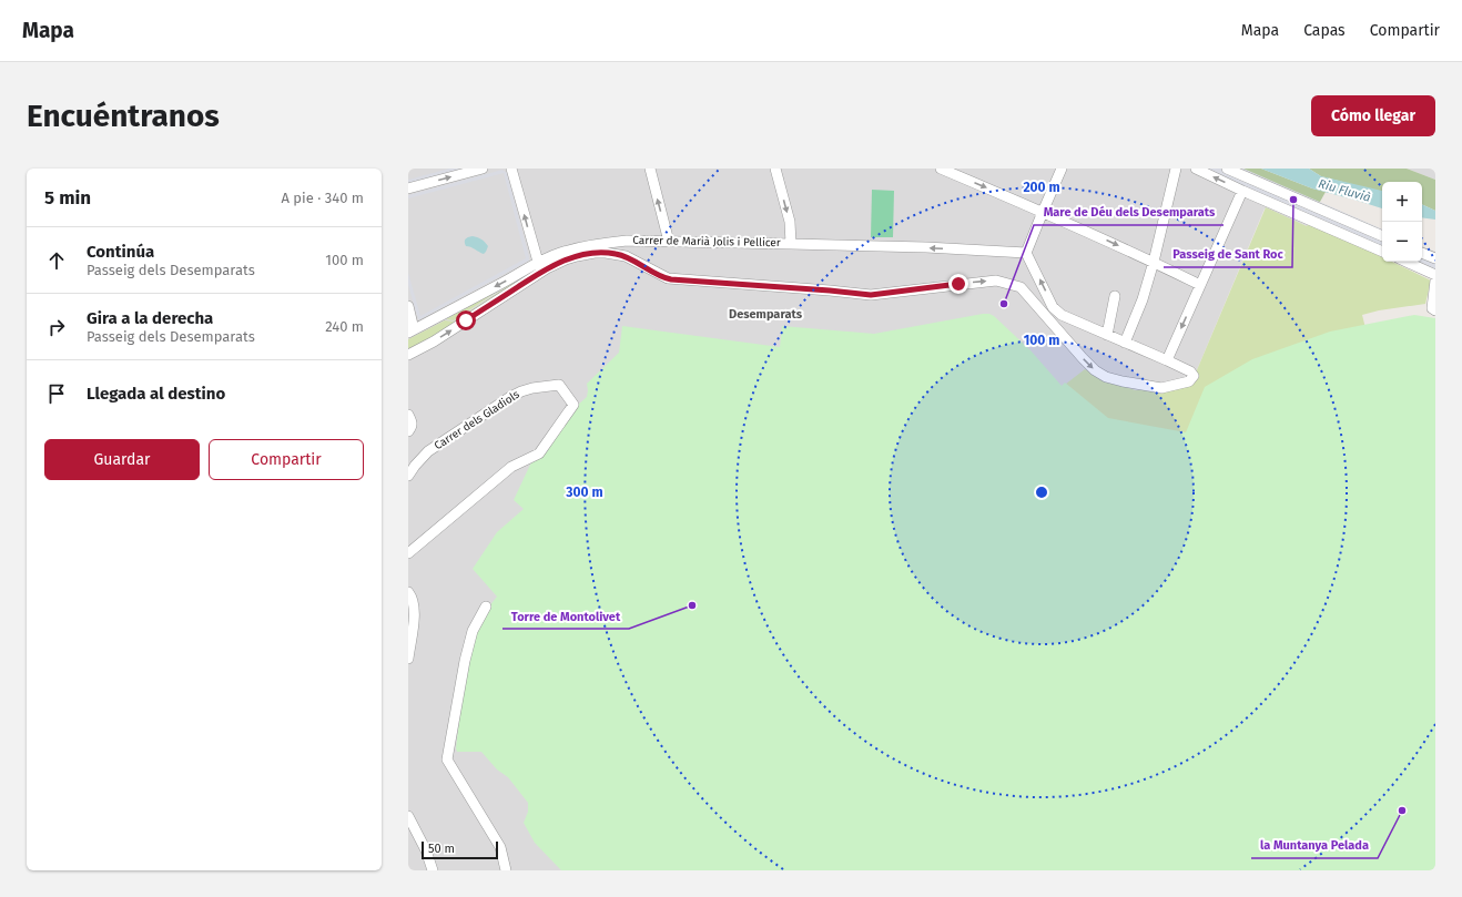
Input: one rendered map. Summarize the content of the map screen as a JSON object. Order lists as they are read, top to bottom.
{
  "streets": {
    "street": ["Carrer de Marià Jolis i Pellicer", "Carrer dels Gladiols"]
  },
  "one_way": ["Carrer de Marià Jolis i Pellicer"],
  "districts": ["Desemparats"],
  "water": ["Riu Fluvià"],
  "places": [
    "Passeig de Sant Roc",
    "Mare de Déu dels Desemparats",
    "Torre de Montolivet",
    "la Muntanya Pelada"
  ],
  "scale_bar": "50 m",
  "page": {
    "header": "Mapa",
    "nav": ["Mapa", "Capas", "Compartir"],
    "buttons": [
      "Cómo llegar",
      ["Guardar", "Compartir"]
    ],
    "title": "Encuéntranos",
    "heading": ["5 min", "A pie · 340 m"],
    "map_buttons": ["+", "−"],
    "list": [
      ["Continúa", "Passeig dels Desemparats", "100 m"],
      ["Gira a la derecha", "Passeig dels Desemparats", "240 m"],
      "Llegada al destino"
    ],
    "scale": "50 m"
  },
  "rings": ["200 m", "100 m", "300 m"]
}
